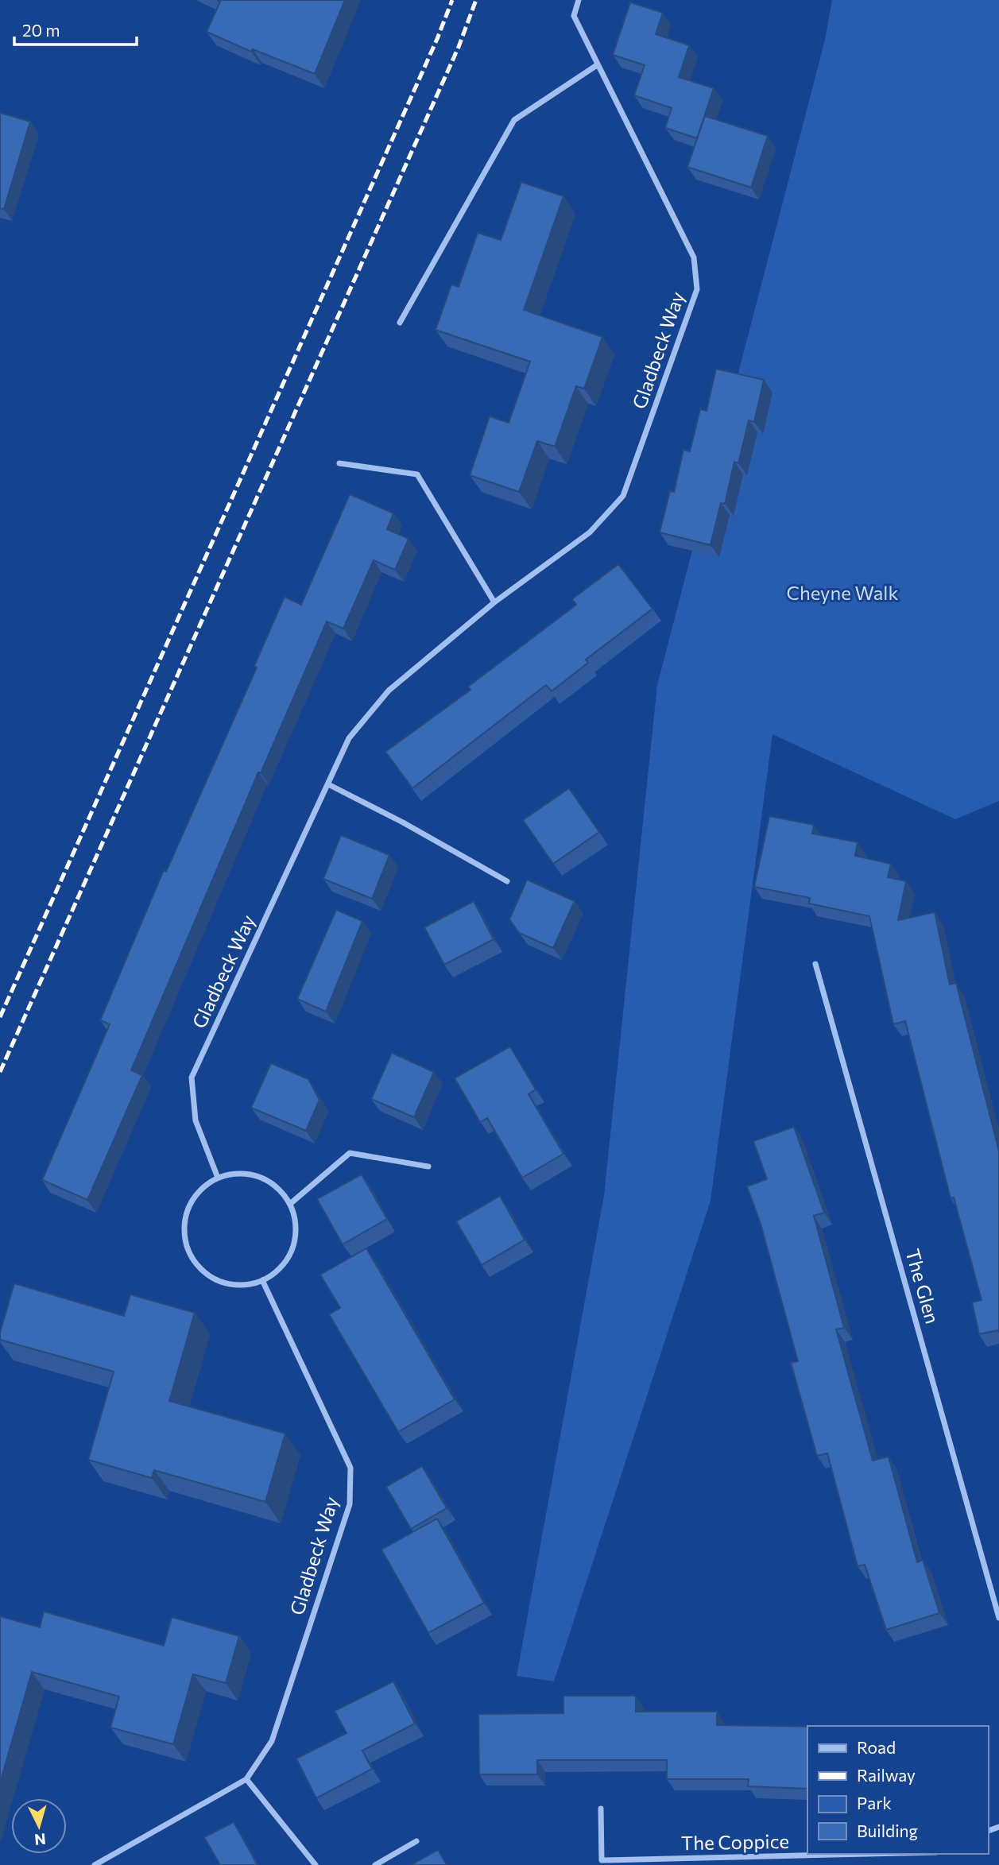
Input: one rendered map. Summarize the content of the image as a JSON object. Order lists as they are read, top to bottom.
{
  "streets": {
    "street": ["Gladbeck Way", "The Glen", "The Coppice"]
  },
  "parks": ["Cheyne Walk"],
  "legend": [
    "Road",
    "Railway",
    "Park",
    "Building"
  ],
  "scale_bar": "20 m",
  "north": "bottom"
}
